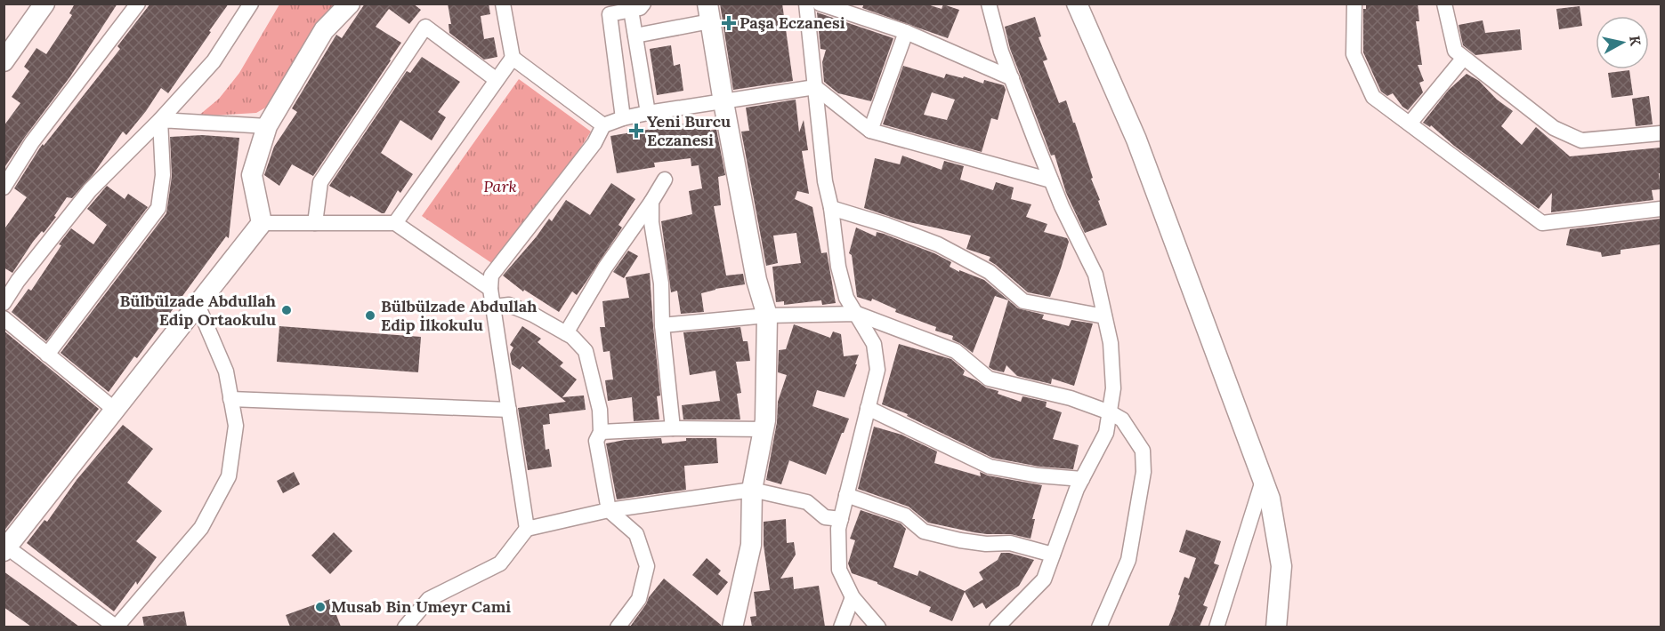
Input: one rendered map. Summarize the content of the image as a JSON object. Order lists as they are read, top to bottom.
{
  "parks": ["Park"],
  "places": {
    "health": ["Paşa Eczanesi", "Yeni Burcu Eczanesi"],
    "other": ["Bülbülzade Abdullah Edip Ortaokulu", "Bülbülzade Abdullah Edip İlkokulu", "Musab Bin Umeyr Cami"]
  },
  "north": "right"
}
